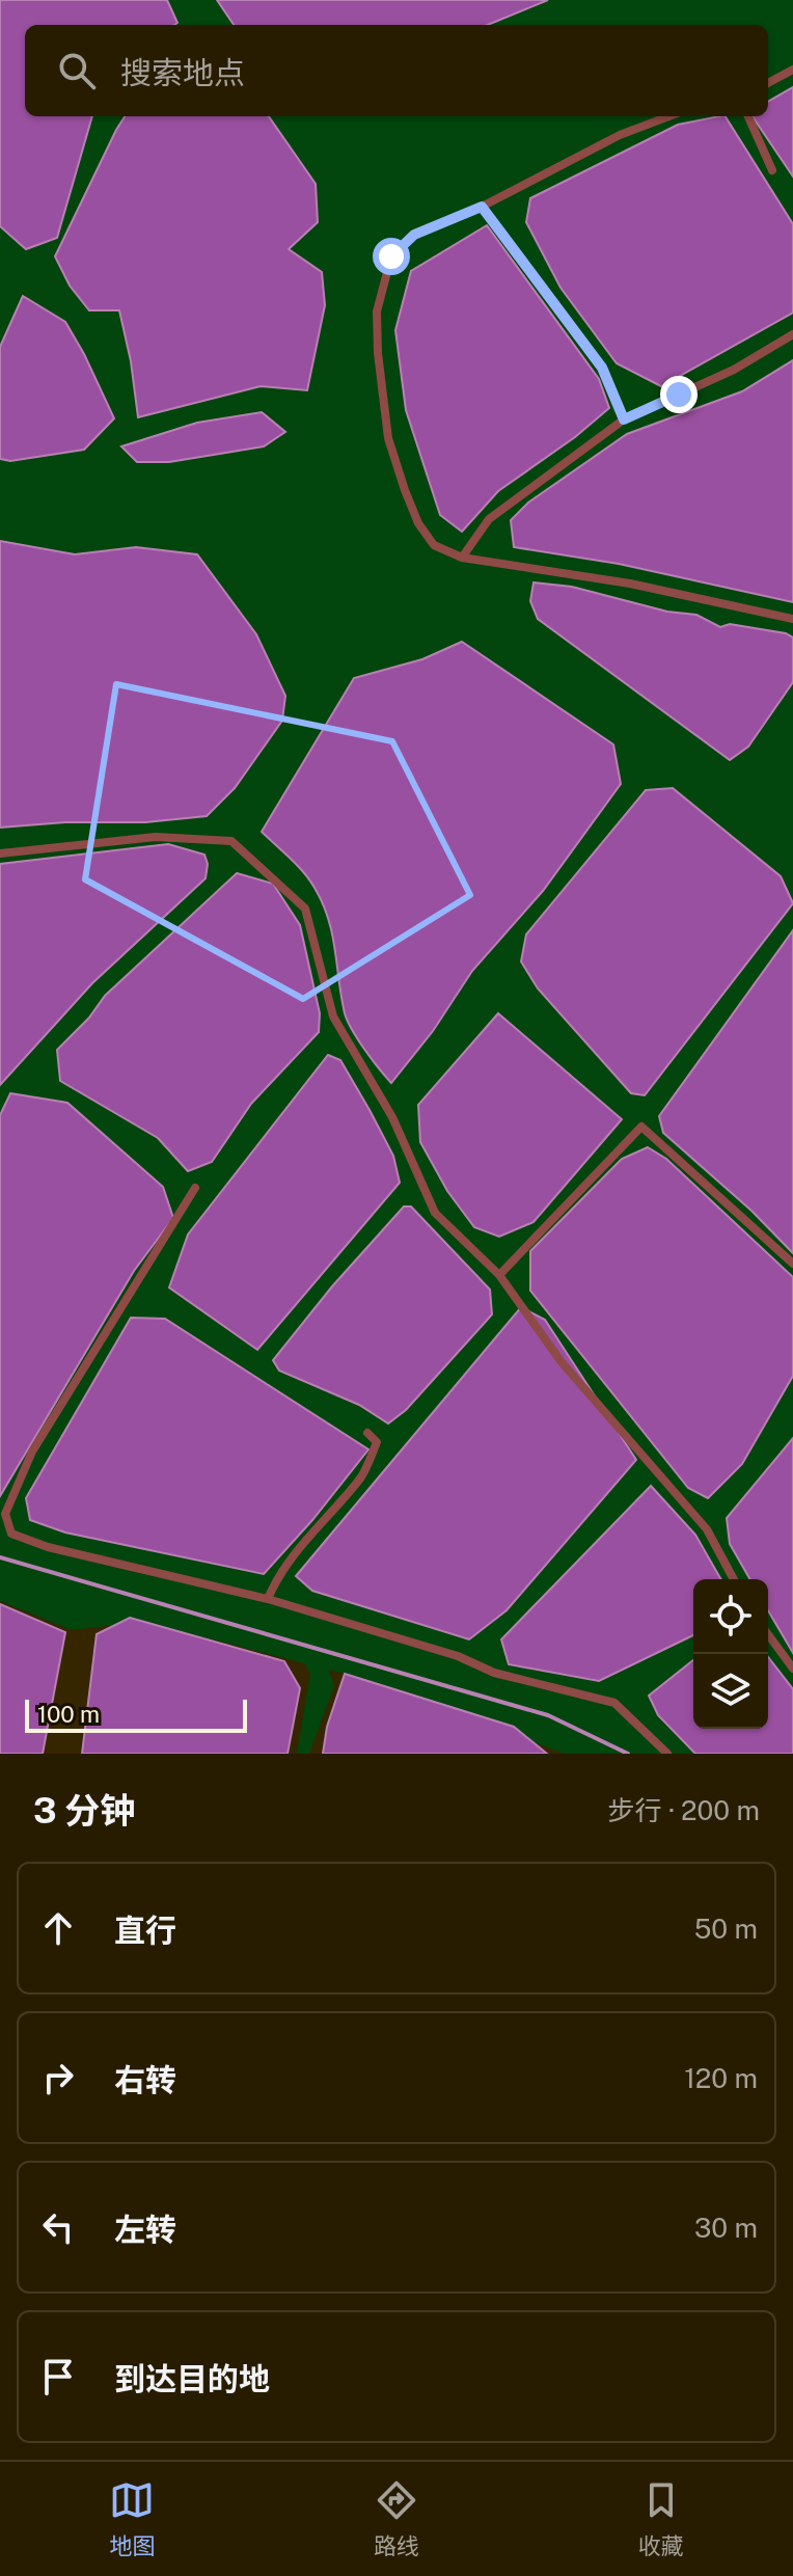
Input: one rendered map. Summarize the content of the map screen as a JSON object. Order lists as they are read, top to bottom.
{
  "scale_bar": "100 m",
  "page": {
    "search": "搜索地点",
    "scale": "100 m",
    "heading": ["3 分钟", "步行 · 200 m"],
    "list": [
      ["直行", "50 m"],
      ["右转", "120 m"],
      ["左转", "30 m"],
      "到达目的地"
    ],
    "nav": ["地图", "路线", "收藏"]
  }
}
